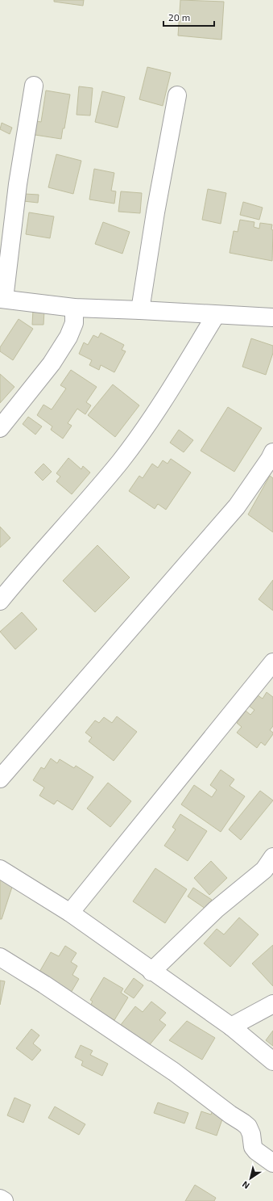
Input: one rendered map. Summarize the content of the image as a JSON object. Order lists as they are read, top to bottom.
{
  "scale_bar": "20 m",
  "north": "bottom left"
}
